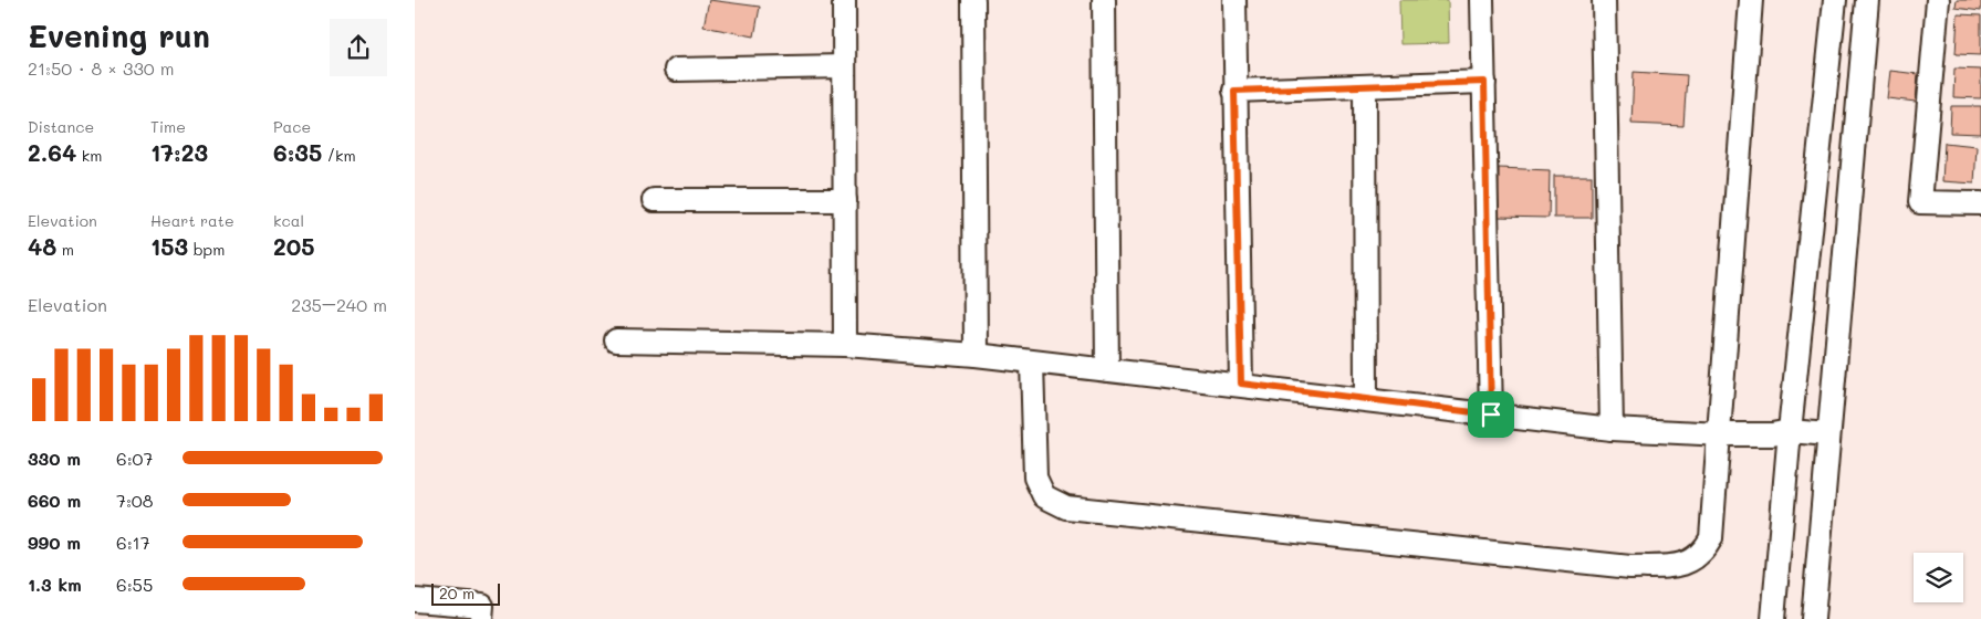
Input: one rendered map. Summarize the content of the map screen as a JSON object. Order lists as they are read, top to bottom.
{
  "scale_bar": "20 m",
  "page": {
    "heading": ["Evening run", "21:50 · 8 × 330 m"],
    "stats": [
      ["Distance", "2.64 km"],
      ["Time", "17:23"],
      ["Pace", "6:35 /km"],
      ["Elevation", "48 m"],
      ["Heart rate", "153 bpm"],
      ["kcal", "205"]
    ],
    "chart": ["Elevation", "235–240 m"],
    "list": [
      {
        "name": "330 m",
        "note": "6:07"
      },
      {
        "name": "660 m",
        "note": "7:08"
      },
      {
        "name": "990 m",
        "note": "6:17"
      },
      {
        "name": "1.3 km",
        "note": "6:55"
      }
    ],
    "scale": "20 m"
  }
}
